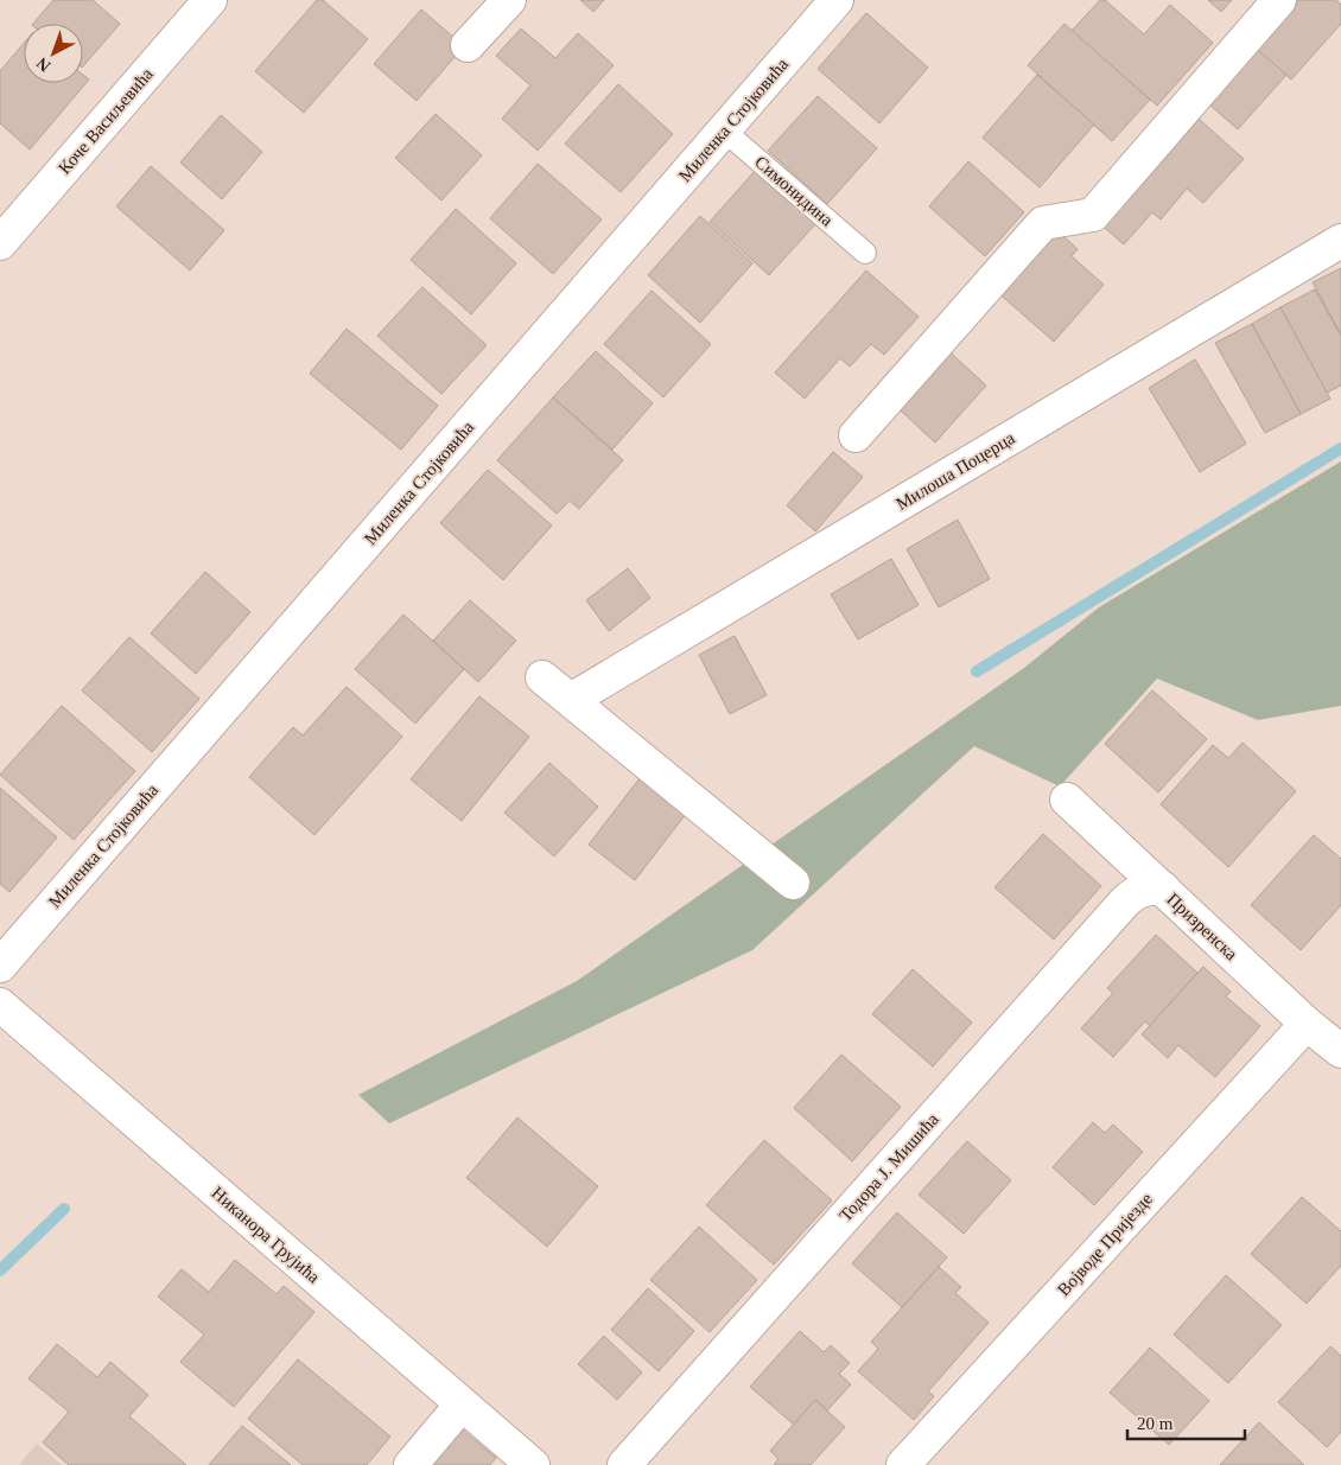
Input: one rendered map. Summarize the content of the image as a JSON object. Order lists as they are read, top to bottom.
{
  "streets": {
    "street": [
      "Миленка Стојковића",
      "Коче Васиљевића",
      "Милоша Поцерца",
      "Призренска",
      "Тодора Ј. Мишића",
      "Никанора Грујића",
      "Војводе Пријезде"
    ],
    "lane": ["Симонидина"]
  },
  "crossings": [
    ["Миленка Стојковића", "Симонидина"],
    ["Призренска", "Тодора Ј. Мишића"],
    ["Призренска", "Војводе Пријезде"]
  ],
  "scale_bar": "20 m",
  "north": "bottom left"
}
